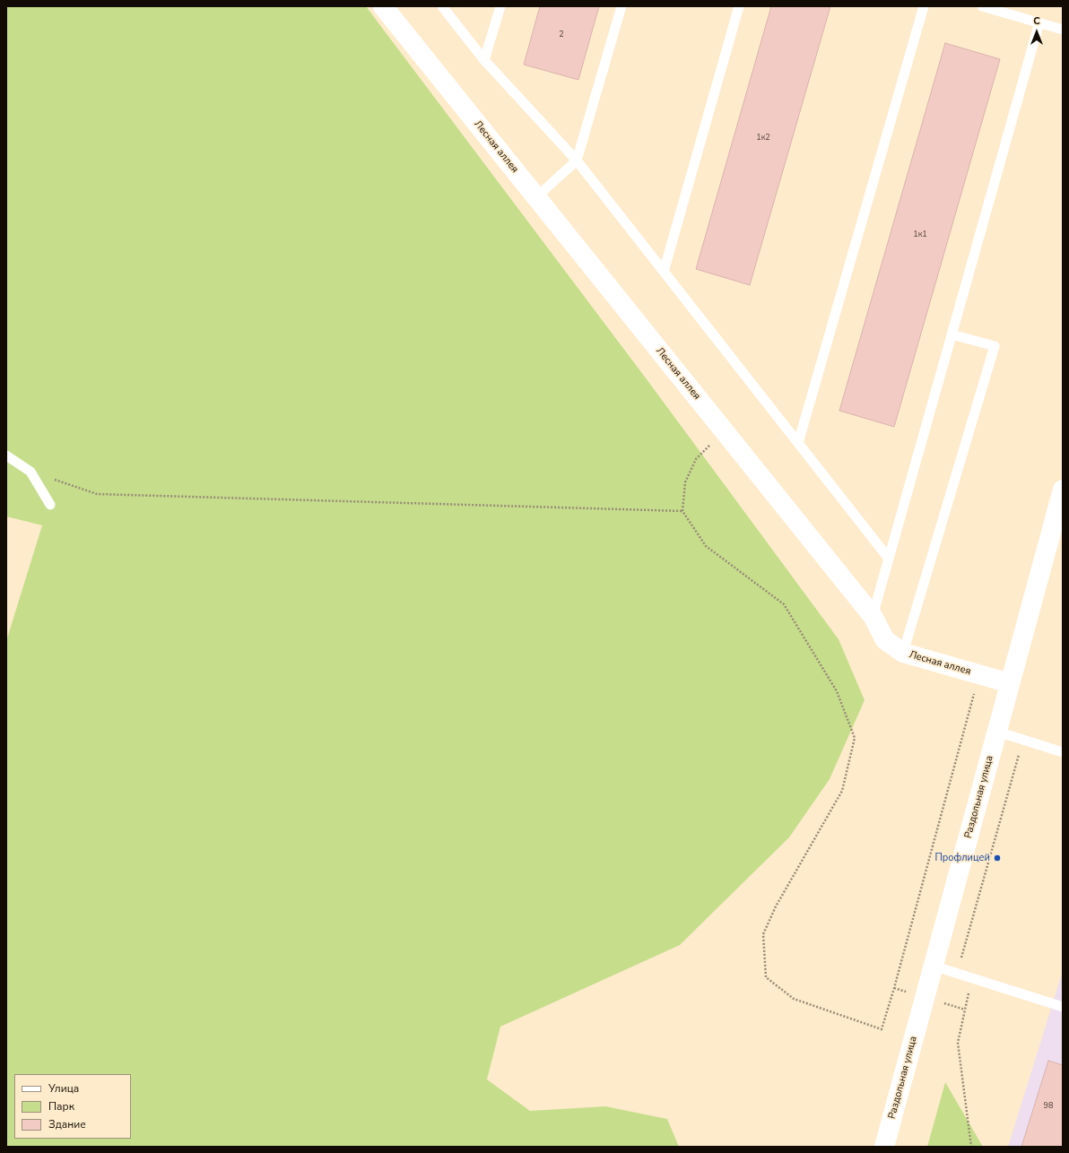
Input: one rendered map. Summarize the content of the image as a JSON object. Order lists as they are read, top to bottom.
{
  "streets": {
    "street": ["Лесная аллея", "Раздольная улица"]
  },
  "crossings": [
    ["Лесная аллея", "Раздольная улица"]
  ],
  "places": ["Профлицей"],
  "house_numbers": [
    "2",
    "1к2",
    "1к1",
    "98"
  ],
  "legend": ["Улица", "Парк", "Здание"],
  "north": "top"
}
